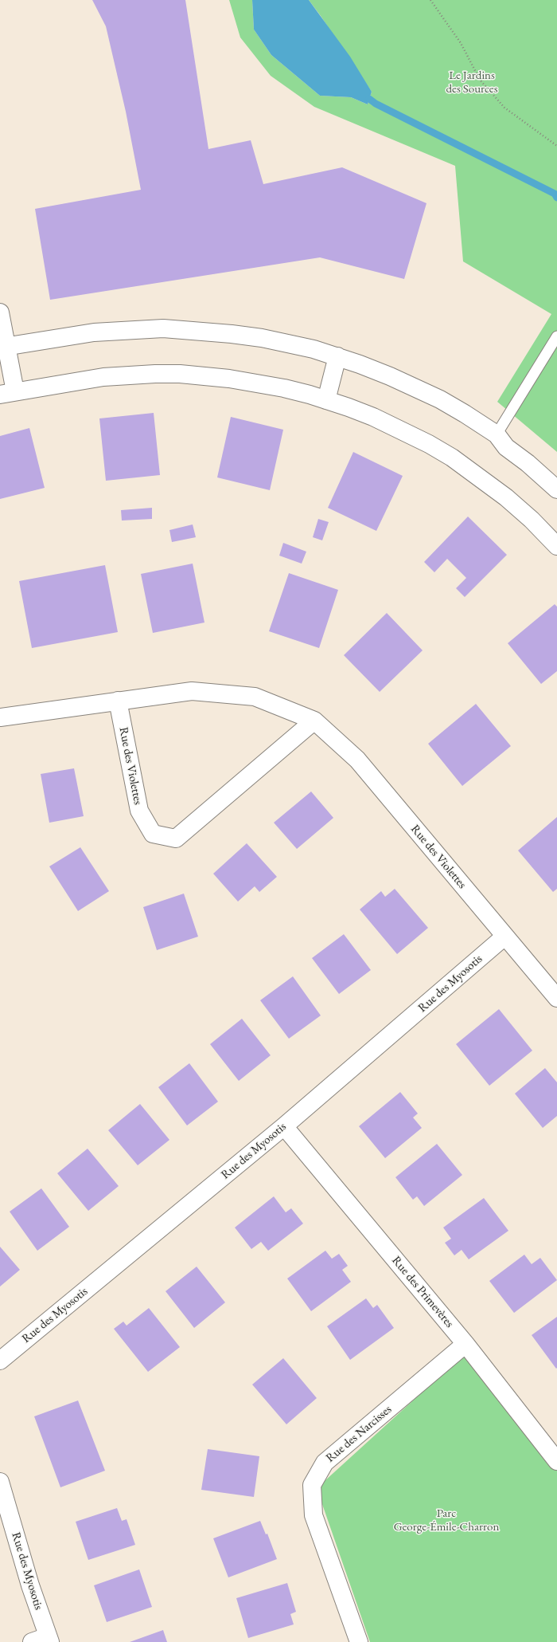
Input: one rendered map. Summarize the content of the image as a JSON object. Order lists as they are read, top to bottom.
{
  "streets": {
    "street": [
      "Rue des Violettes",
      "Rue des Myosotis",
      "Rue des Primevères",
      "Rue des Narcisses"
    ]
  },
  "crossings": [
    ["Rue des Violettes", "Rue des Myosotis"],
    ["Rue des Myosotis", "Rue des Primevères"],
    ["Rue des Primevères", "Rue des Narcisses"]
  ],
  "parks": ["Le Jardins des Sources", "Parc George-Émile-Charron"]
}
